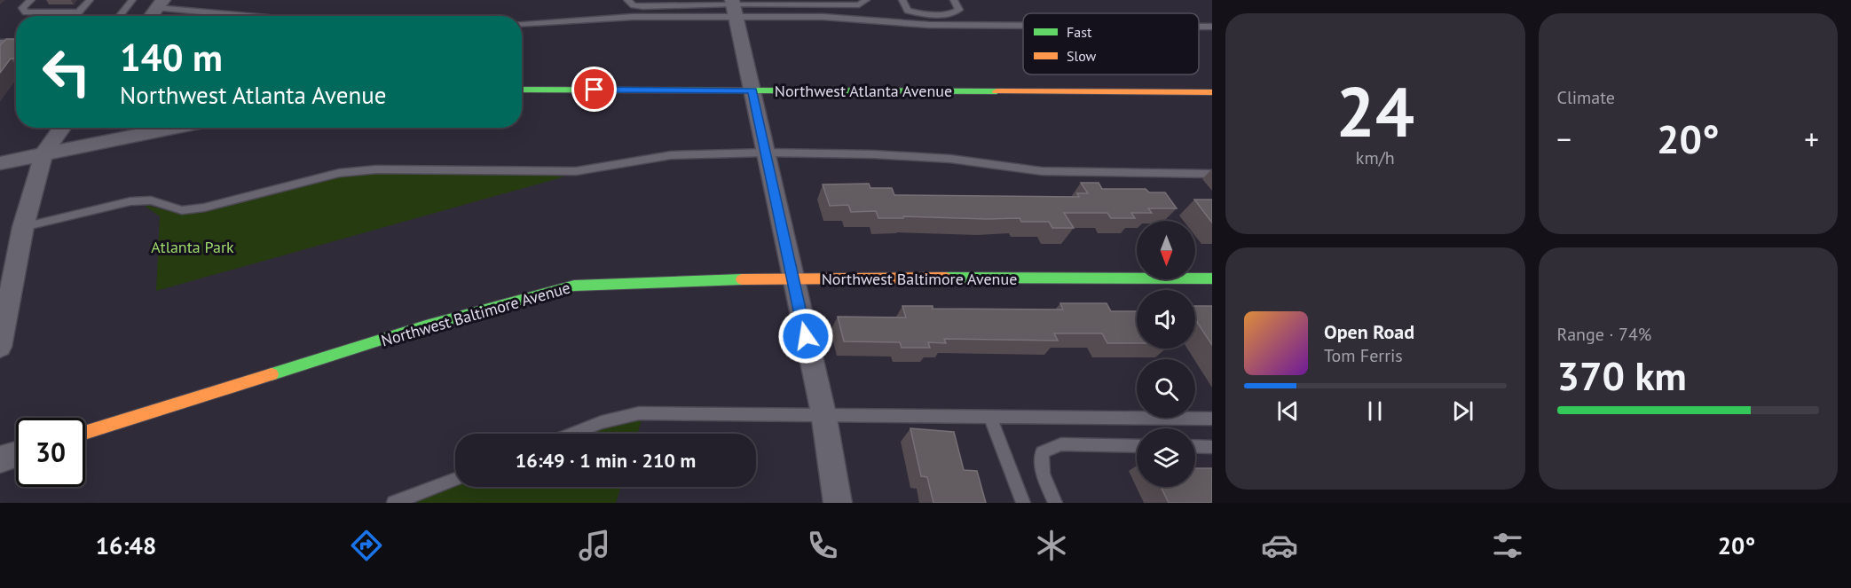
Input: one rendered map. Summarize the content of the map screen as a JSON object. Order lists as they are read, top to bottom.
{
  "streets": {
    "street": ["Northwest Atlanta Avenue", "Northwest Baltimore Avenue"]
  },
  "parks": ["Atlanta Park"],
  "legend": ["Fast", "Slow"],
  "north": "bottom",
  "page": {
    "tile": [
      ["24", "km/h"],
      "Climate",
      ["Range · 74%", "370 km"]
    ],
    "turn": ["140 m", "Northwest Atlanta Avenue"],
    "heat": ["−", "20°", "+"],
    "song": ["Open Road", "Tom Ferris"],
    "limit": "30",
    "trip": "16:49 · 1 min · 210 m",
    "tabs": ["16:48", "20°"]
  }
}
